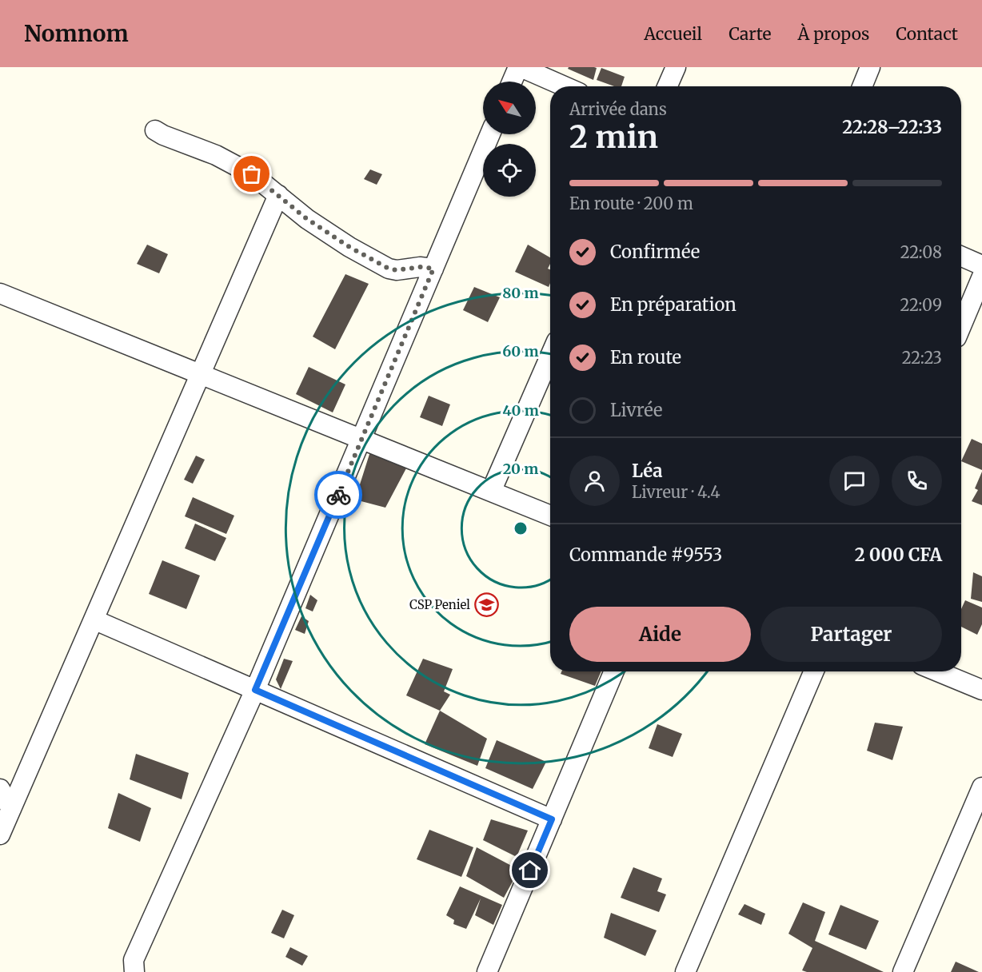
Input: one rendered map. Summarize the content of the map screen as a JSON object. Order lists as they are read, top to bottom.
{
  "places": {
    "school or university": ["CSP Peniel"]
  },
  "north": "top left",
  "page": {
    "header": "Nomnom",
    "nav": [
      "Accueil",
      "Carte",
      "À propos",
      "Contact"
    ],
    "heading": ["2 min", "Arrivée dans", "22:28–22:33"],
    "panel": [
      "Léa",
      "Livreur · 4.4",
      "Commande #9553",
      "2 000 CFA"
    ],
    "bar": "En route · 200 m",
    "list": [
      ["Confirmée", "22:08"],
      ["En préparation", "22:09"],
      ["En route", "22:23"],
      "Livrée"
    ],
    "buttons": ["Aide", "Partager"]
  },
  "rings": [
    "80 m",
    "60 m",
    "40 m",
    "20 m"
  ]
}
